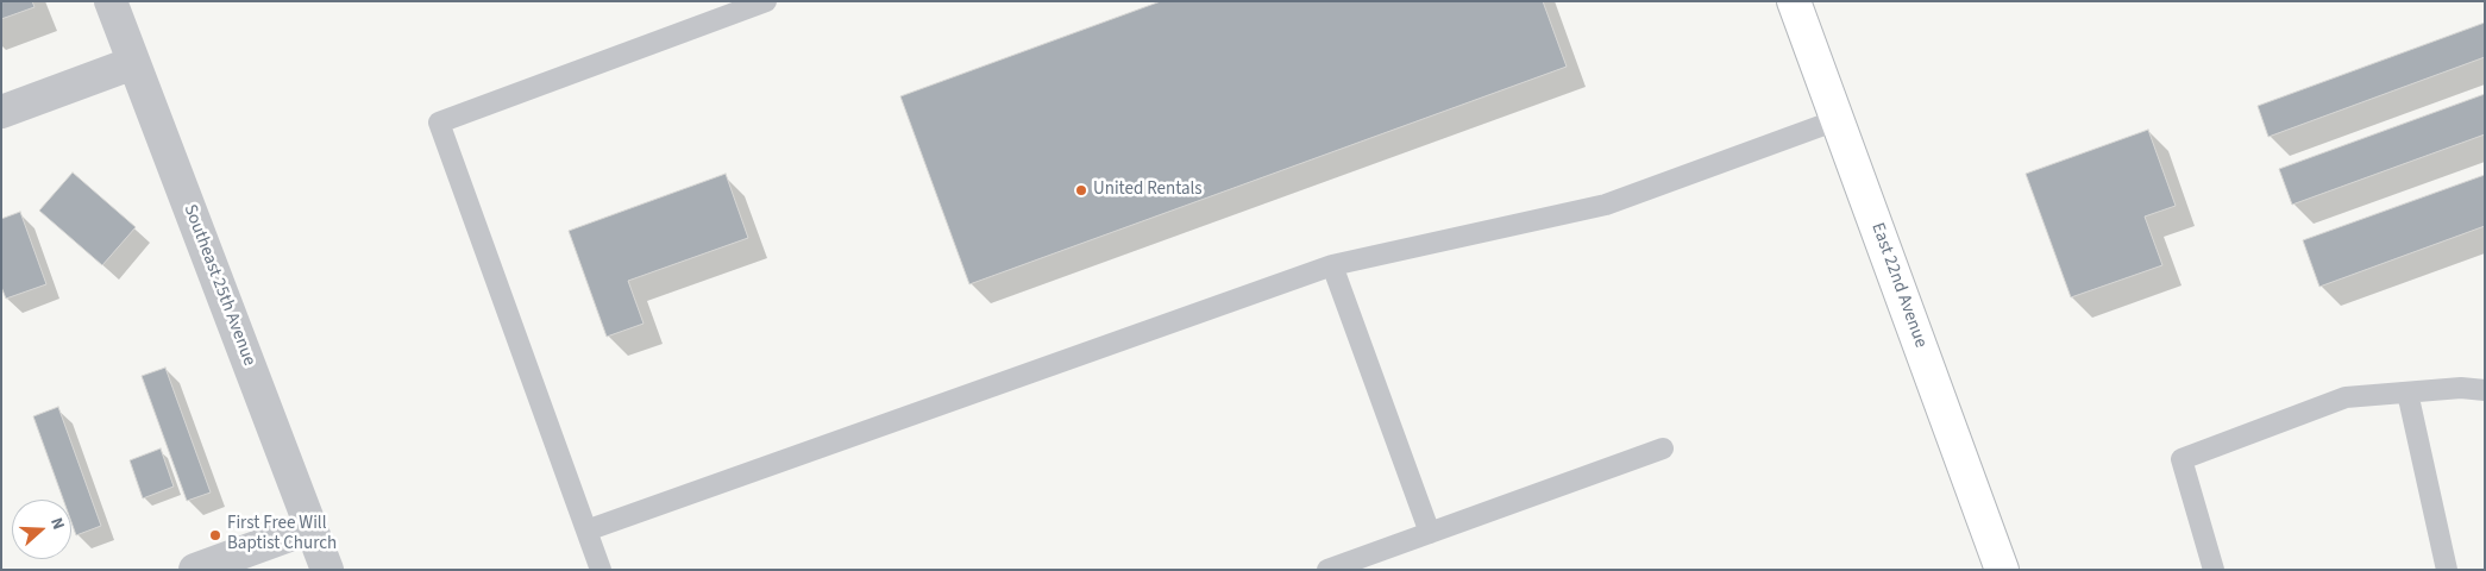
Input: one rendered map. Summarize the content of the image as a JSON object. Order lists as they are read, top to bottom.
{
  "streets": {
    "street": ["Southeast 25th Avenue", "East 22nd Avenue"]
  },
  "places": ["United Rentals", "First Free Will Baptist Church"],
  "north": "right"
}
